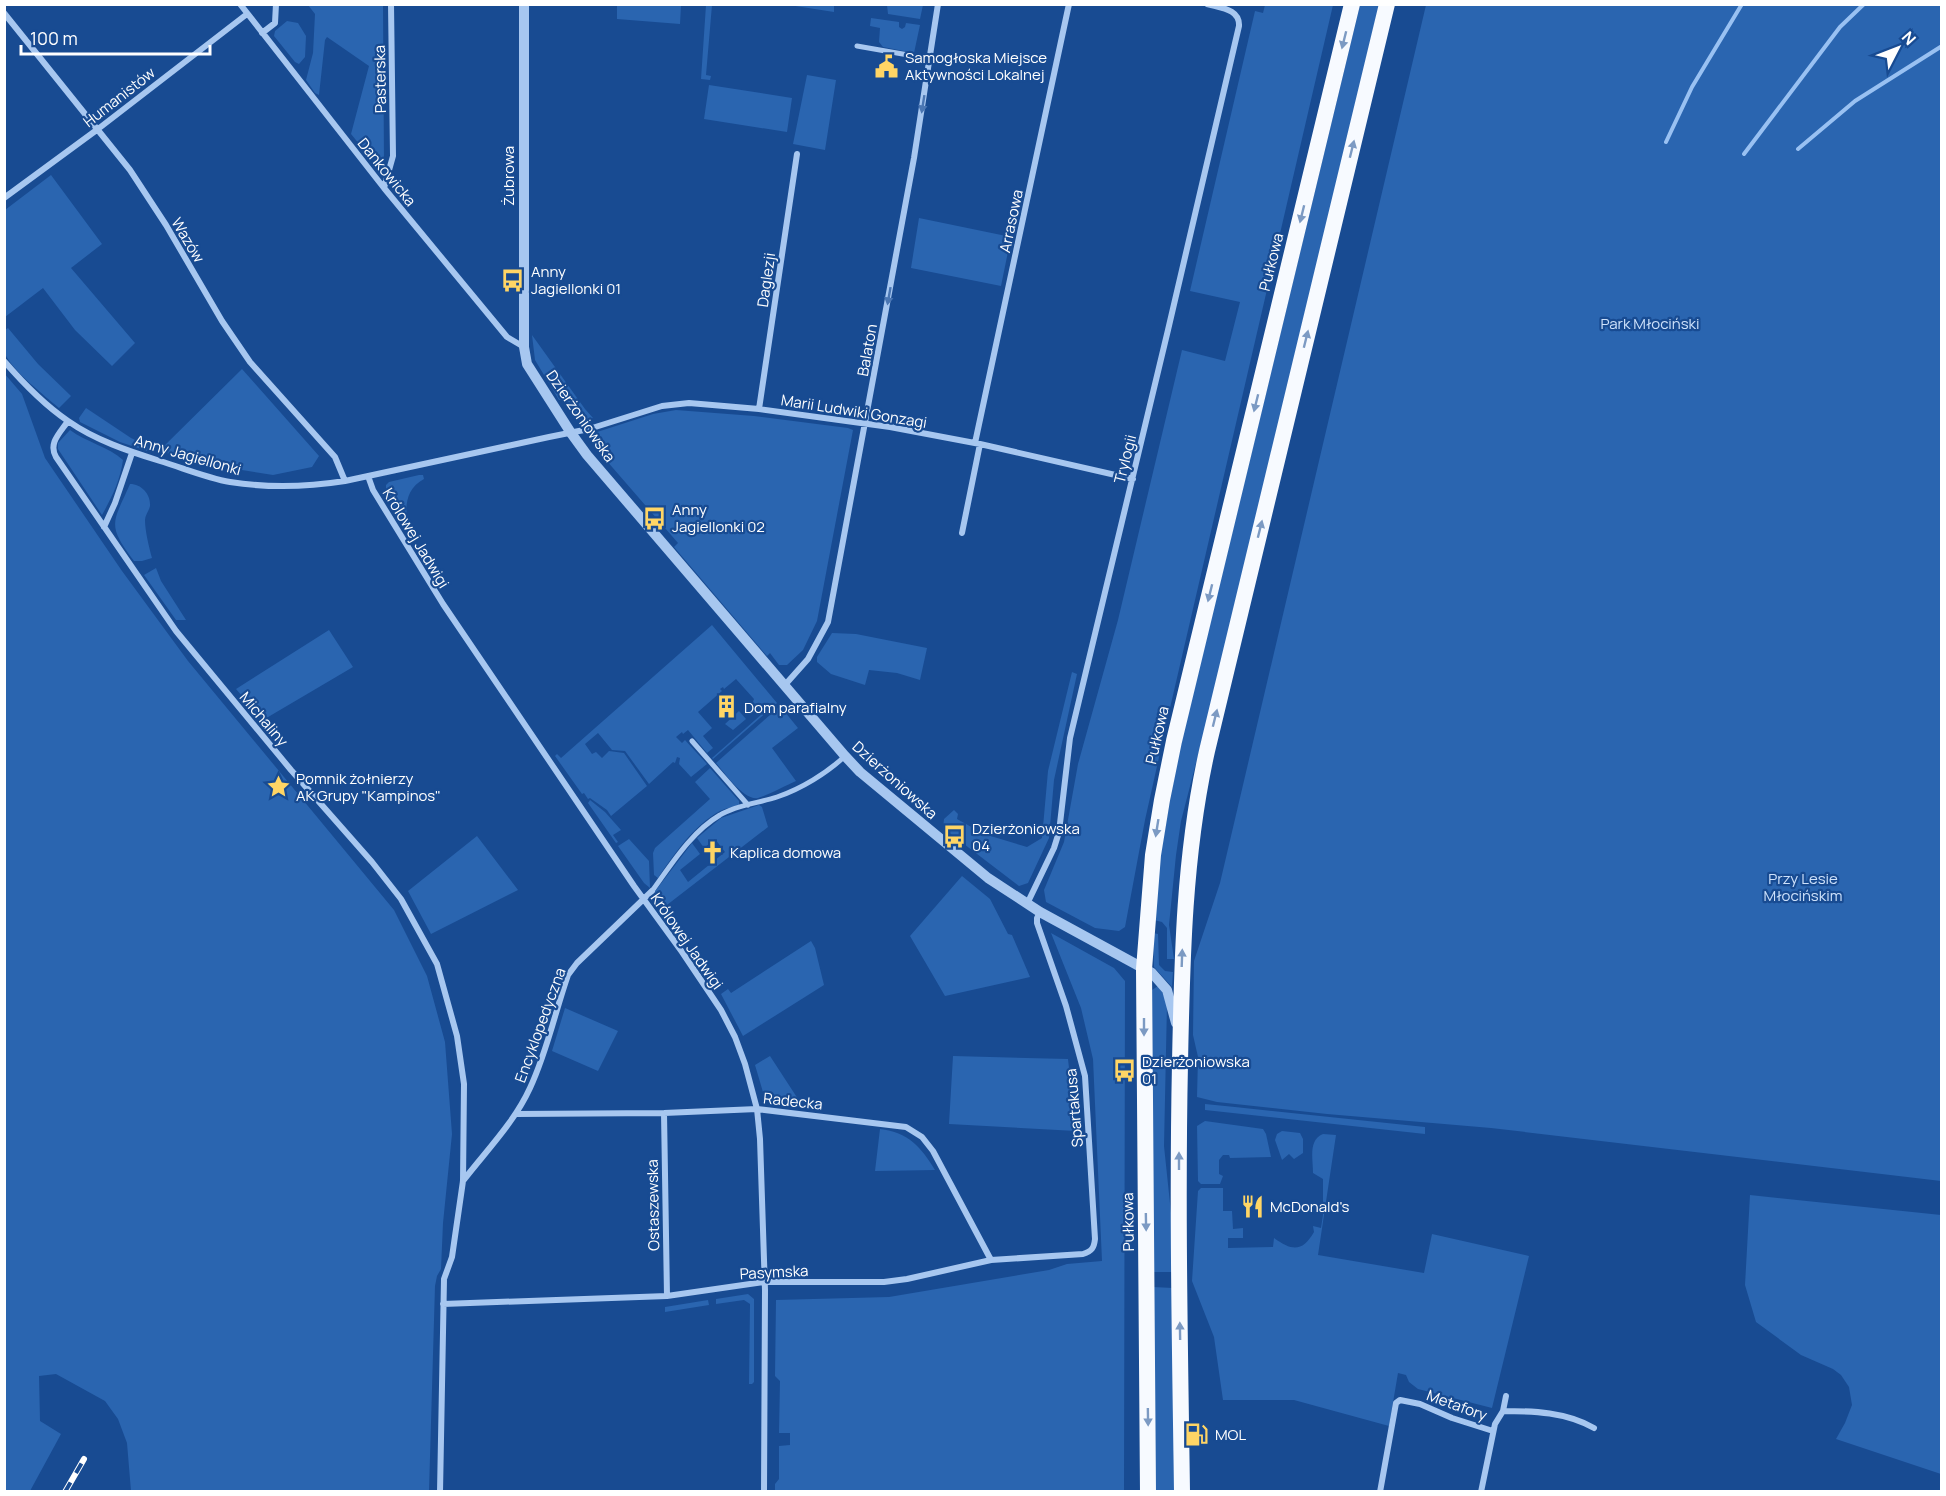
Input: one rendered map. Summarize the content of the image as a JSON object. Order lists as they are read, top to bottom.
{
  "streets": {
    "highway": ["Pułkowa"],
    "street": [
      "Pasterska",
      "Humanistów",
      "Dankowicka",
      "Żubrowa",
      "Arrasowa",
      "Wazów",
      "Daglezji",
      "Balaton",
      "Marii Ludwiki Gonzagi",
      "Dzierżoniowska",
      "Anny Jagiellonki",
      "Trylogii",
      "Królowej Jadwigi",
      "Michaliny",
      "Encyklopedyczna",
      "Radecka",
      "Spartakusa",
      "Ostaszewska",
      "Pasymska",
      "Metafory"
    ]
  },
  "crossings": [
    ["Pasterska", "Dankowicka"],
    ["Humanistów", "Dankowicka"],
    ["Humanistów", "Wazów"],
    ["Dankowicka", "Żubrowa"],
    ["Dankowicka", "Dzierżoniowska"],
    ["Żubrowa", "Dzierżoniowska"],
    ["Arrasowa", "Marii Ludwiki Gonzagi"],
    ["Wazów", "Anny Jagiellonki"],
    ["Pułkowa", "Dzierżoniowska"],
    ["Daglezji", "Marii Ludwiki Gonzagi"],
    ["Balaton", "Marii Ludwiki Gonzagi"],
    ["Balaton", "Dzierżoniowska"],
    ["Marii Ludwiki Gonzagi", "Dzierżoniowska"],
    ["Marii Ludwiki Gonzagi", "Anny Jagiellonki"],
    ["Marii Ludwiki Gonzagi", "Trylogii"],
    ["Dzierżoniowska", "Anny Jagiellonki"],
    ["Dzierżoniowska", "Trylogii"],
    ["Dzierżoniowska", "Encyklopedyczna"],
    ["Dzierżoniowska", "Spartakusa"],
    ["Anny Jagiellonki", "Królowej Jadwigi"],
    ["Anny Jagiellonki", "Michaliny"],
    ["Królowej Jadwigi", "Encyklopedyczna"],
    ["Królowej Jadwigi", "Radecka"],
    ["Królowej Jadwigi", "Pasymska"],
    ["Michaliny", "Encyklopedyczna"],
    ["Encyklopedyczna", "Radecka"],
    ["Radecka", "Ostaszewska"],
    ["Radecka", "Pasymska"],
    ["Spartakusa", "Pasymska"],
    ["Ostaszewska", "Pasymska"]
  ],
  "one_way": ["Balaton"],
  "parks": ["Park Młociński", "Przy Lesie Młocińskim"],
  "places": {
    "public building": ["Samogłoska Miejsce Aktywności Lokalnej"],
    "bus stop": [
      "Anny Jagiellonki 01",
      "Anny Jagiellonki 02",
      "Dzierżoniowska 04",
      "Dzierżoniowska 01"
    ],
    "building": ["Dom parafialny"],
    "place": ["Pomnik żołnierzy AK Grupy \"Kampinos\""],
    "church": ["Kaplica domowa"],
    "restaurant": ["McDonald's"],
    "fuel station": ["MOL"]
  },
  "scale_bar": "100 m",
  "north": "top right"
}
